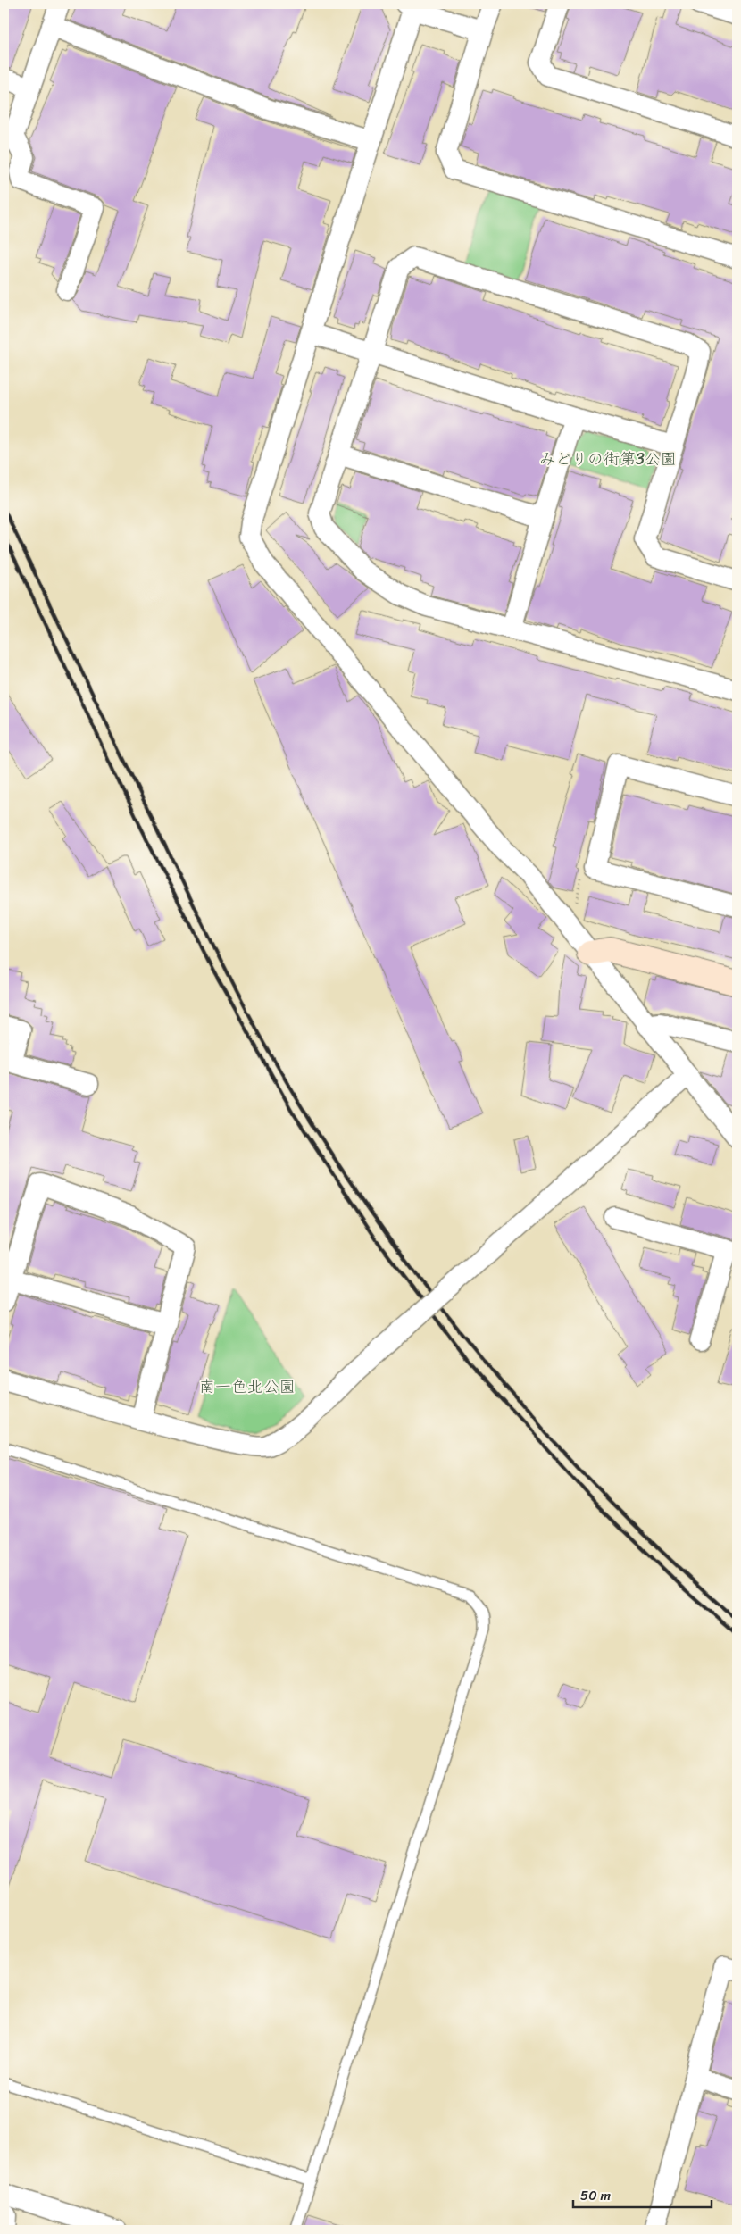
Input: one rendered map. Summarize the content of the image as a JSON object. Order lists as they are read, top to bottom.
{
  "parks": ["みどりの街第3公園", "南一色北公園"],
  "scale_bar": "50 m"
}
